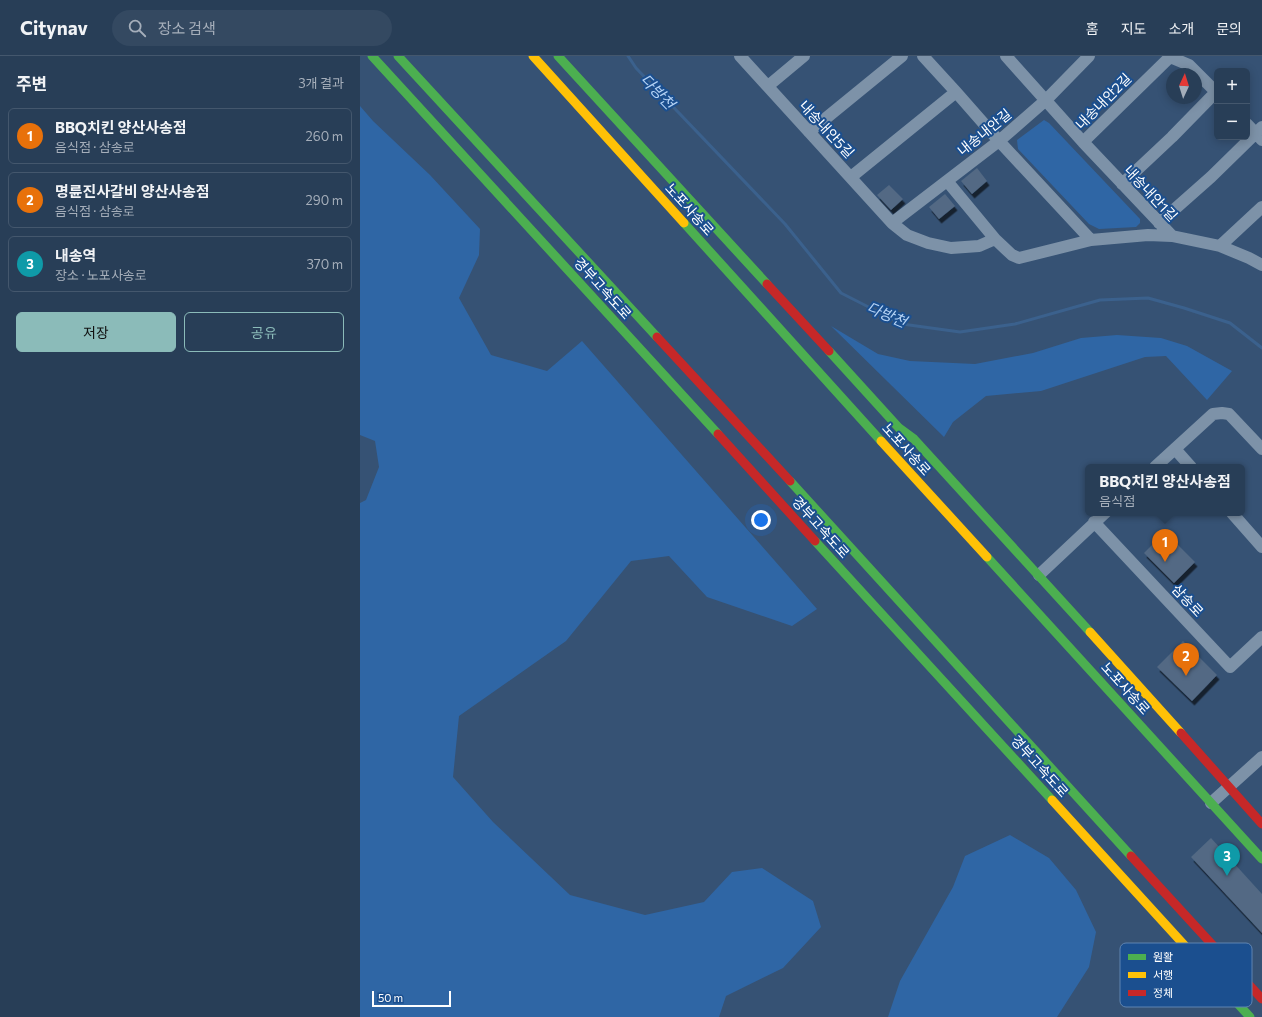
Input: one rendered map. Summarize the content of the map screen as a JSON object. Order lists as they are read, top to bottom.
{
  "streets": {
    "main road": ["노포사송로", "경부고속도로"],
    "street": [
      "내송내안2길",
      "내송내안5길",
      "내송내안길",
      "내송내안1길",
      "삼송로"
    ]
  },
  "crossings": [
    ["내송내안2길", "내송내안1길"],
    ["내송내안5길", "내송내안길"],
    ["내송내안길", "내송내안1길"]
  ],
  "water": ["다방천"],
  "legend": ["원활", "서행", "정체"],
  "scale_bar": "50 m",
  "north": "top",
  "page": {
    "header": "Citynav",
    "search": "장소 검색",
    "nav": [
      "홈",
      "지도",
      "소개",
      "문의"
    ],
    "heading": ["주변", "3개 결과"],
    "map_buttons": ["+", "−"],
    "list": [
      {
        "mark": "1",
        "name": "BBQ치킨 양산사송점",
        "note": "음식점 · 삼송로",
        "value": "260 m"
      },
      {
        "mark": "2",
        "name": "명륜진사갈비 양산사송점",
        "note": "음식점 · 삼송로",
        "value": "290 m"
      },
      {
        "mark": "3",
        "name": "내송역",
        "note": "장소 · 노포사송로",
        "value": "370 m"
      }
    ],
    "buttons": ["저장", "공유"],
    "popup": ["BBQ치킨 양산사송점", "음식점"],
    "pins": ["1", "2", "3"],
    "scale": "50 m"
  }
}
